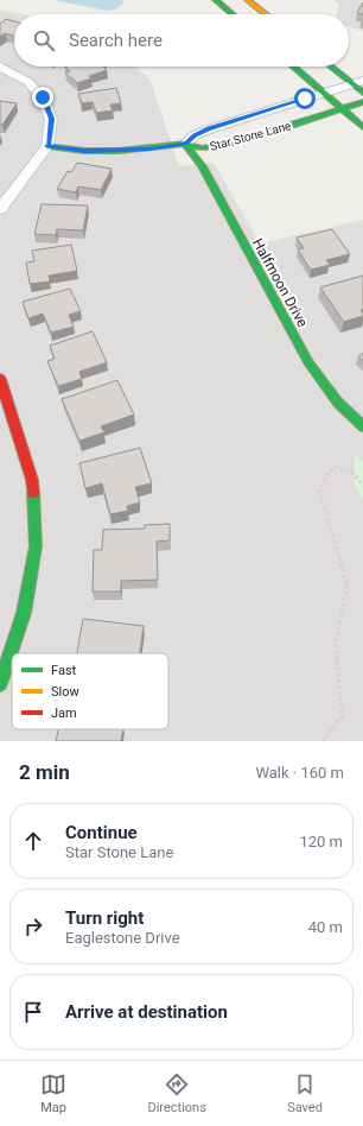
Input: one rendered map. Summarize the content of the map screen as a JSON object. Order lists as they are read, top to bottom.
{
  "streets": {
    "street": ["Star Stone Lane", "Halfmoon Drive"]
  },
  "crossings": [
    ["Star Stone Lane", "Halfmoon Drive"]
  ],
  "legend": ["Fast", "Slow", "Jam"],
  "page": {
    "search": "Search here",
    "heading": ["2 min", "Walk · 160 m"],
    "list": [
      ["Continue", "Star Stone Lane", "120 m"],
      ["Turn right", "Eaglestone Drive", "40 m"],
      "Arrive at destination"
    ],
    "nav": ["Map", "Directions", "Saved"]
  }
}
